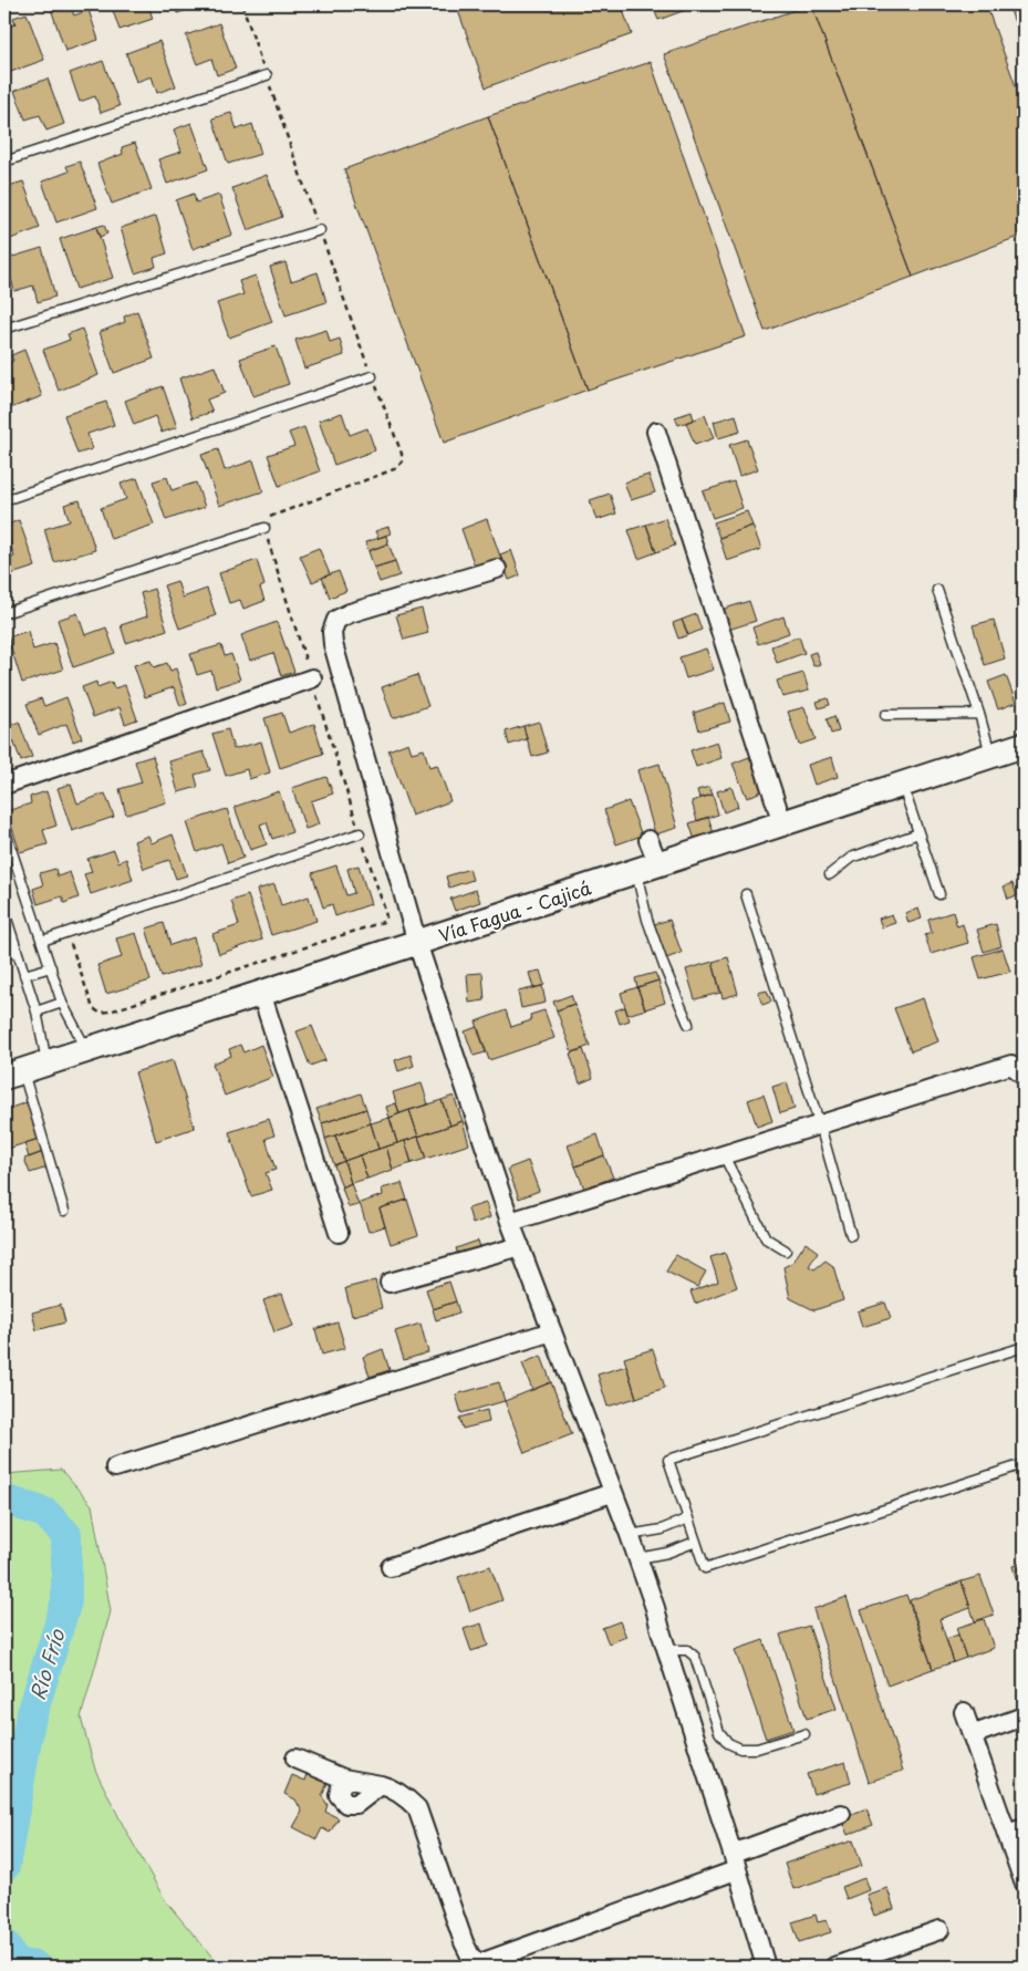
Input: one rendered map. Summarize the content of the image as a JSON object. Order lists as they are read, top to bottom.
{
  "streets": {
    "street": ["Vía Fagua - Cajicá"]
  },
  "water": ["Río Frío"]
}
